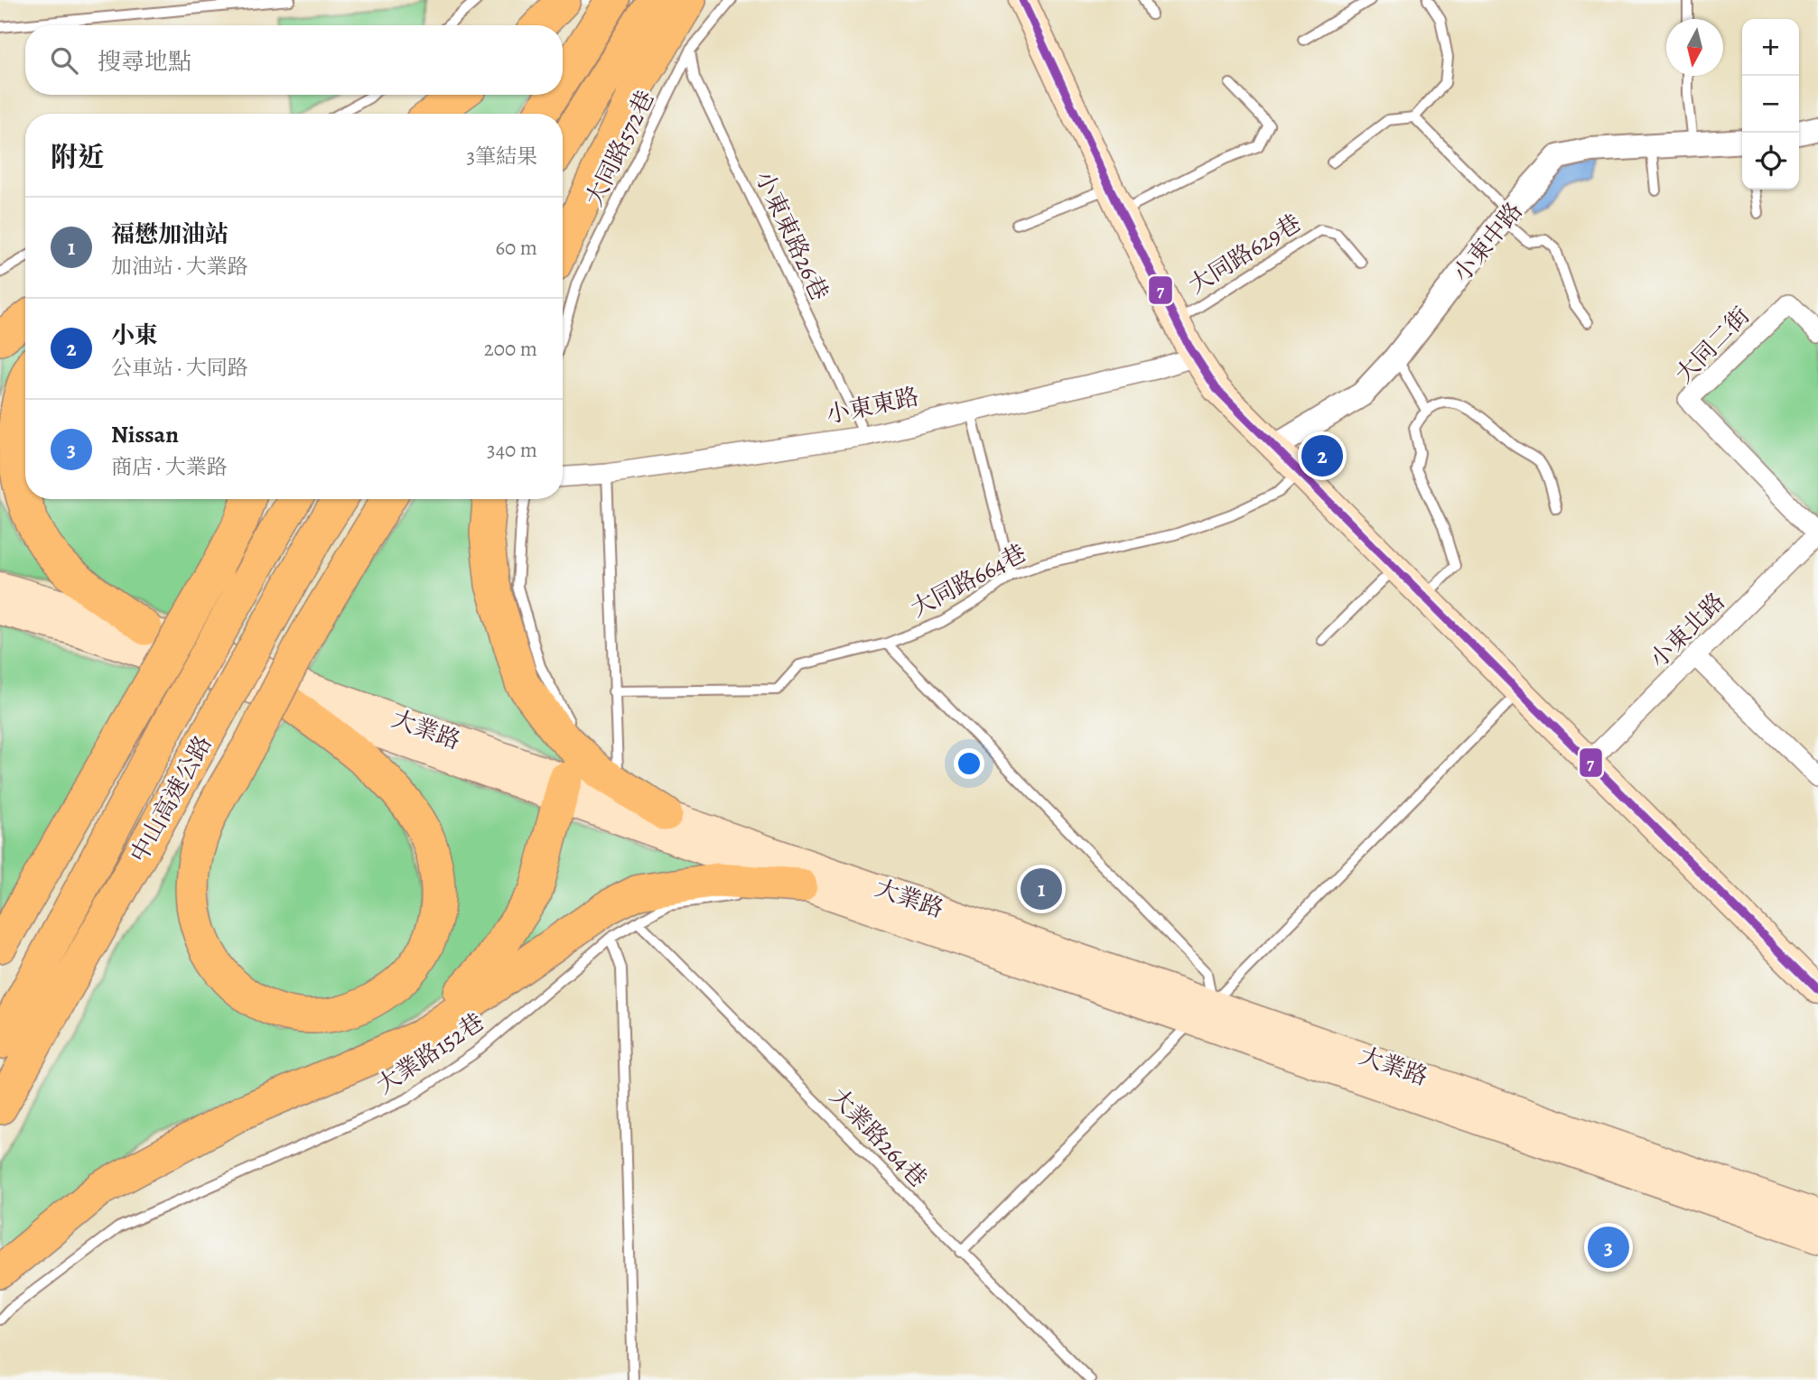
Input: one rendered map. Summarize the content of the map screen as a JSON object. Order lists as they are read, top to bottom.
{
  "streets": {
    "highway": ["中山高速公路"],
    "main road": ["大業路"],
    "street": [
      "小東中路",
      "大同二街",
      "小東東路",
      "小東北路"
    ],
    "lane": [
      "大同路572巷",
      "小東東路26巷",
      "大同路629巷",
      "大同路664巷",
      "大業路152巷",
      "大業路264巷"
    ]
  },
  "crossings": [
    ["大同路572巷", "小東東路26巷"],
    ["小東東路26巷", "小東東路"],
    ["大同二街", "小東北路"],
    ["大業路152巷", "大業路264巷"]
  ],
  "lines": ["transit line 7"],
  "north": "bottom",
  "page": {
    "map_buttons": ["+", "−"],
    "search": "搜尋地點",
    "heading": ["附近", "3筆結果"],
    "list": [
      {
        "mark": "1",
        "name": "福懋加油站",
        "note": "加油站 · 大業路",
        "value": "60 m"
      },
      {
        "mark": "2",
        "name": "小東",
        "note": "公車站 · 大同路",
        "value": "200 m"
      },
      {
        "mark": "3",
        "name": "Nissan",
        "note": "商店 · 大業路",
        "value": "340 m"
      }
    ],
    "pins": ["2", "1", "3"]
  }
}
